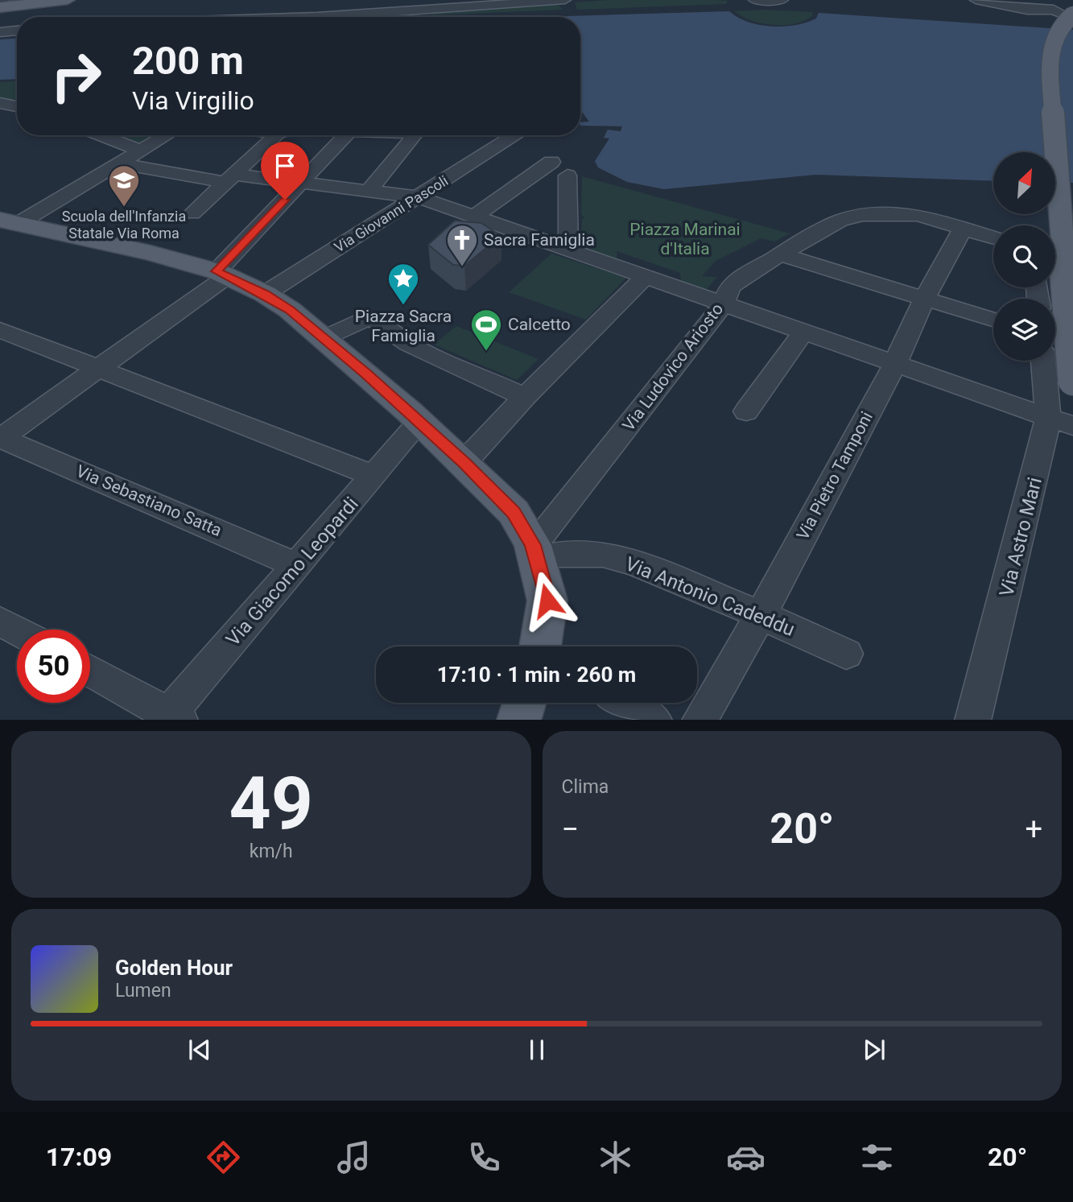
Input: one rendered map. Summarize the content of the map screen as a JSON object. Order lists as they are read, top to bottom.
{
  "streets": {
    "street": [
      "Via Giovanni Pascoli",
      "Via Ludovico Ariosto",
      "Via Pietro Tamponi",
      "Via Sebastiano Satta",
      "Via Astro Mari",
      "Via Giacomo Leopardi",
      "Via Antonio Cadeddu"
    ]
  },
  "crossings": [
    ["Via Ludovico Ariosto", "Via Pietro Tamponi"],
    ["Via Ludovico Ariosto", "Via Antonio Cadeddu"],
    ["Via Pietro Tamponi", "Via Antonio Cadeddu"],
    ["Via Sebastiano Satta", "Via Giacomo Leopardi"]
  ],
  "parks": ["Piazza Marinai d'Italia"],
  "places": {
    "school or university": ["Scuola dell'Infanzia Statale Via Roma"],
    "church": ["Sacra Famiglia"],
    "place": ["Piazza Sacra Famiglia"],
    "sports": ["Calcetto"]
  },
  "north": "top right",
  "page": {
    "turn": ["200 m", "Via Virgilio"],
    "limit": "50",
    "trip": "17:10 · 1 min · 260 m",
    "tile": [
      ["49", "km/h"],
      "Clima"
    ],
    "heat": ["−", "20°", "+"],
    "song": ["Golden Hour", "Lumen"],
    "tabs": ["17:09", "20°"]
  }
}
